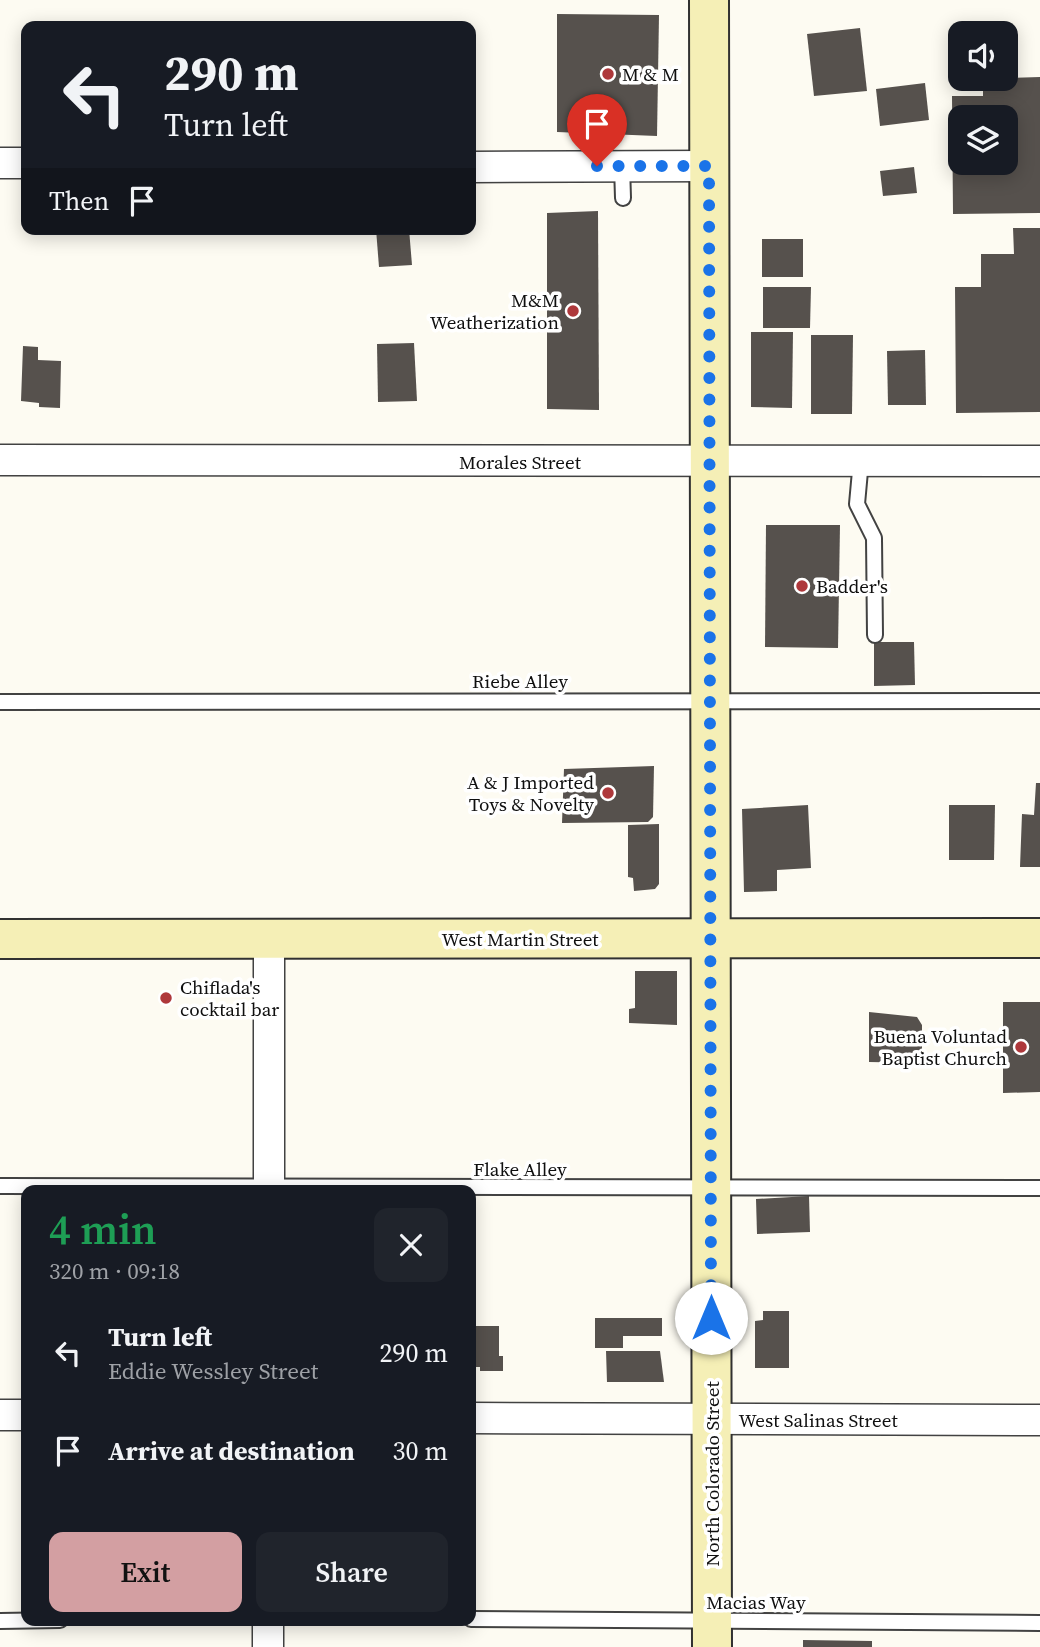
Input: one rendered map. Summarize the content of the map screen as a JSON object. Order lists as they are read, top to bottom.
{
  "streets": {
    "main road": ["West Martin Street", "North Colorado Street"],
    "street": ["Morales Street", "West Salinas Street"],
    "lane": ["Riebe Alley", "Flake Alley", "Macias Way"]
  },
  "crossings": [
    ["Morales Street", "North Colorado Street"],
    ["Riebe Alley", "North Colorado Street"],
    ["West Martin Street", "North Colorado Street"],
    ["Flake Alley", "North Colorado Street"],
    ["West Salinas Street", "North Colorado Street"],
    ["North Colorado Street", "Macias Way"]
  ],
  "places": [
    "M & M",
    "M&M Weatherization",
    "Badder's",
    "A & J Imported Toys & Novelty",
    "Chiflada's cocktail bar",
    "Buena Voluntad Baptist Church"
  ],
  "page": {
    "turn": ["290 m", "Turn left"],
    "then": "Then",
    "heading": ["4 min", "320 m · 09:18"],
    "list": [
      {
        "name": "Turn left",
        "note": "Eddie Wessley Street",
        "value": "290 m"
      },
      {
        "name": "Arrive at destination",
        "value": "30 m"
      }
    ],
    "buttons": ["Exit", "Share"]
  }
}
